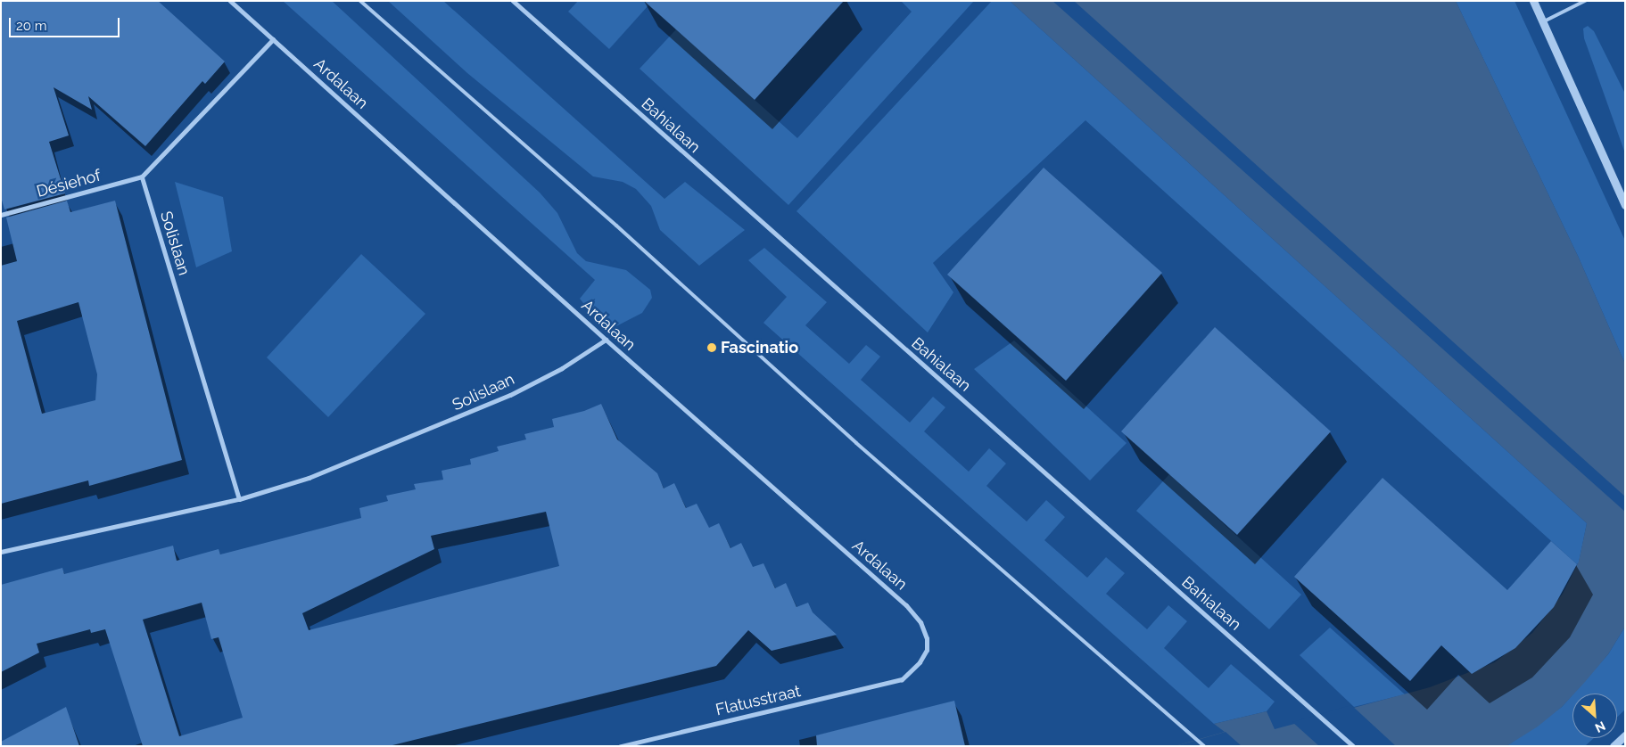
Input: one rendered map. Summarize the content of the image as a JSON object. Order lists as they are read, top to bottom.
{
  "streets": {
    "street": [
      "Ardalaan",
      "Bahialaan",
      "Désiehof",
      "Solislaan",
      "Flatusstraat"
    ]
  },
  "crossings": [
    ["Ardalaan", "Solislaan"],
    ["Ardalaan", "Flatusstraat"],
    ["Désiehof", "Solislaan"]
  ],
  "places": ["Fascinatio"],
  "scale_bar": "20 m",
  "north": "bottom right"
}
